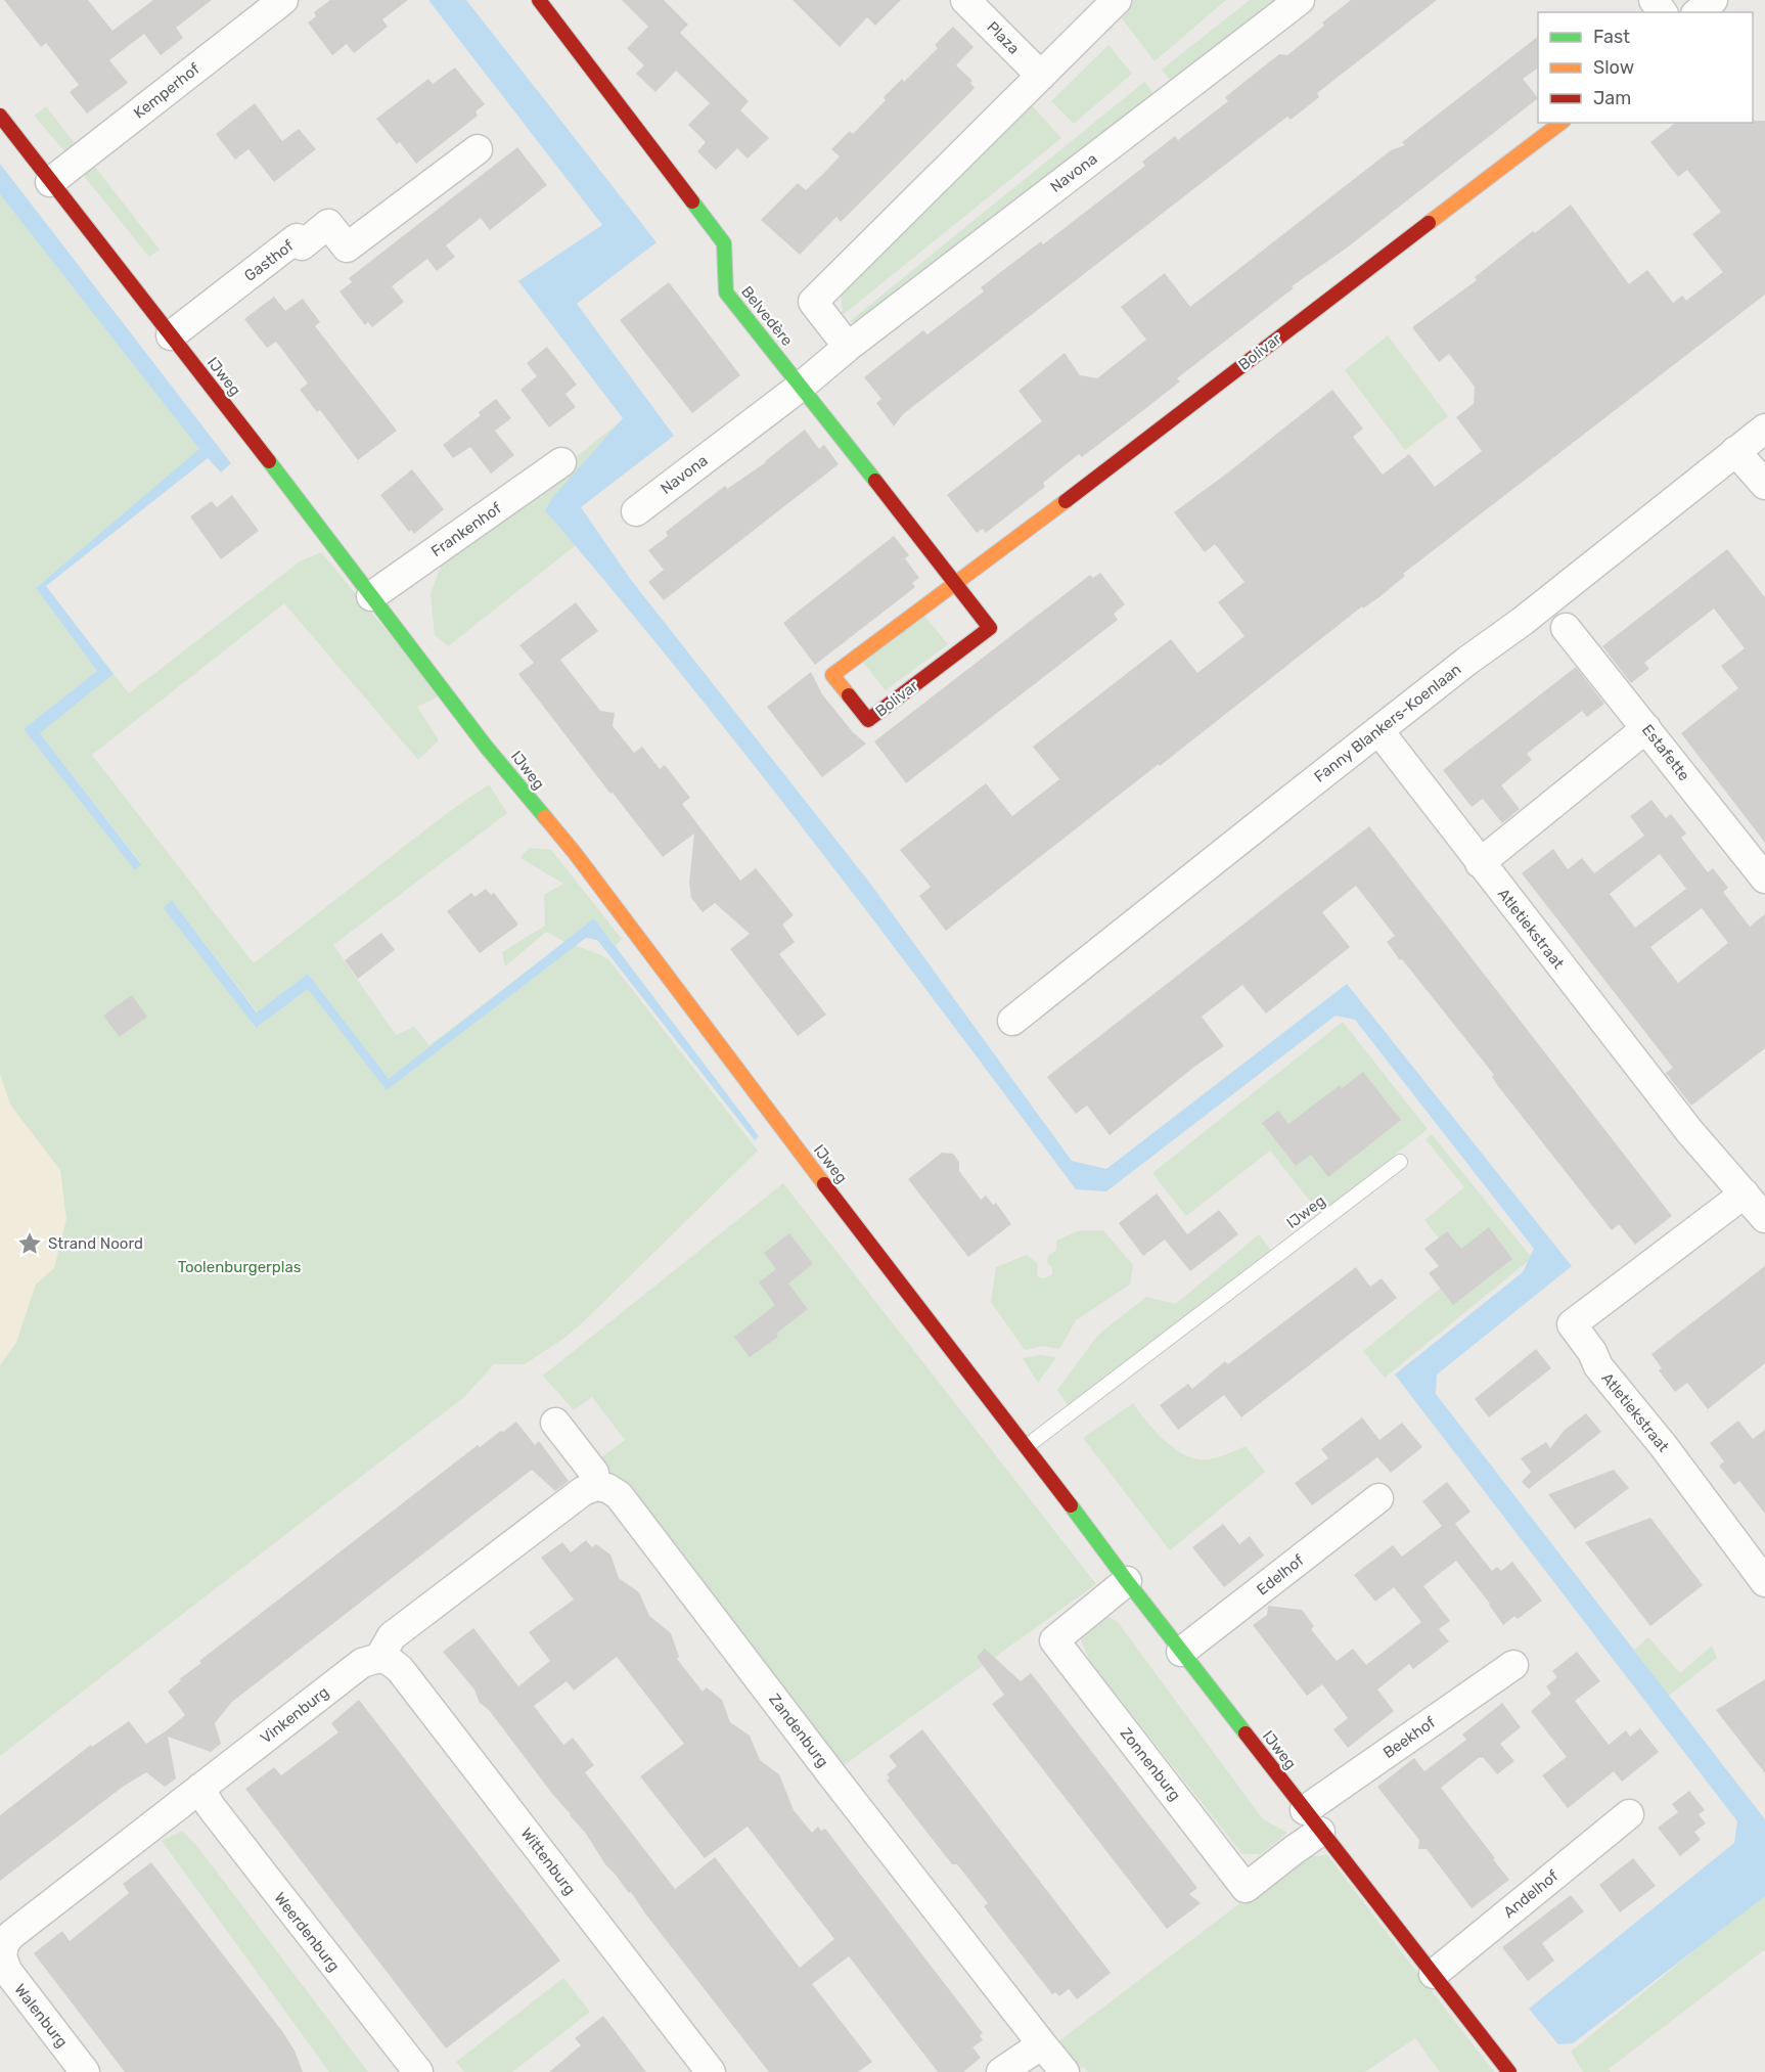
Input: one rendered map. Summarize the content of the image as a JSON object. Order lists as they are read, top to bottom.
{
  "streets": {
    "street": [
      "Plaza",
      "Kemperhof",
      "Navona",
      "Gasthof",
      "Belvedère",
      "Bolivar",
      "IJweg",
      "Frankenhof",
      "Fanny Blankers-Koenlaan",
      "Estafette",
      "Atletiekstraat",
      "Edelhof",
      "Vinkenburg",
      "Zandenburg",
      "Beekhof",
      "Zonnenburg",
      "Wittenburg",
      "Andelhof",
      "Weerdenburg",
      "Walenburg"
    ]
  },
  "crossings": [
    ["Kemperhof", "IJweg"],
    ["Navona", "Belvedère"],
    ["Gasthof", "IJweg"],
    ["Belvedère", "Bolivar"],
    ["IJweg", "Frankenhof"],
    ["IJweg", "Edelhof"],
    ["IJweg", "Beekhof"],
    ["IJweg", "Zonnenburg"],
    ["IJweg", "Andelhof"],
    ["Fanny Blankers-Koenlaan", "Atletiekstraat"],
    ["Vinkenburg", "Wittenburg"],
    ["Vinkenburg", "Weerdenburg"],
    ["Vinkenburg", "Walenburg"],
    ["Beekhof", "Zonnenburg"]
  ],
  "parks": ["Toolenburgerplas"],
  "places": {
    "place": ["Strand Noord"]
  },
  "legend": ["Fast", "Slow", "Jam"]
}
